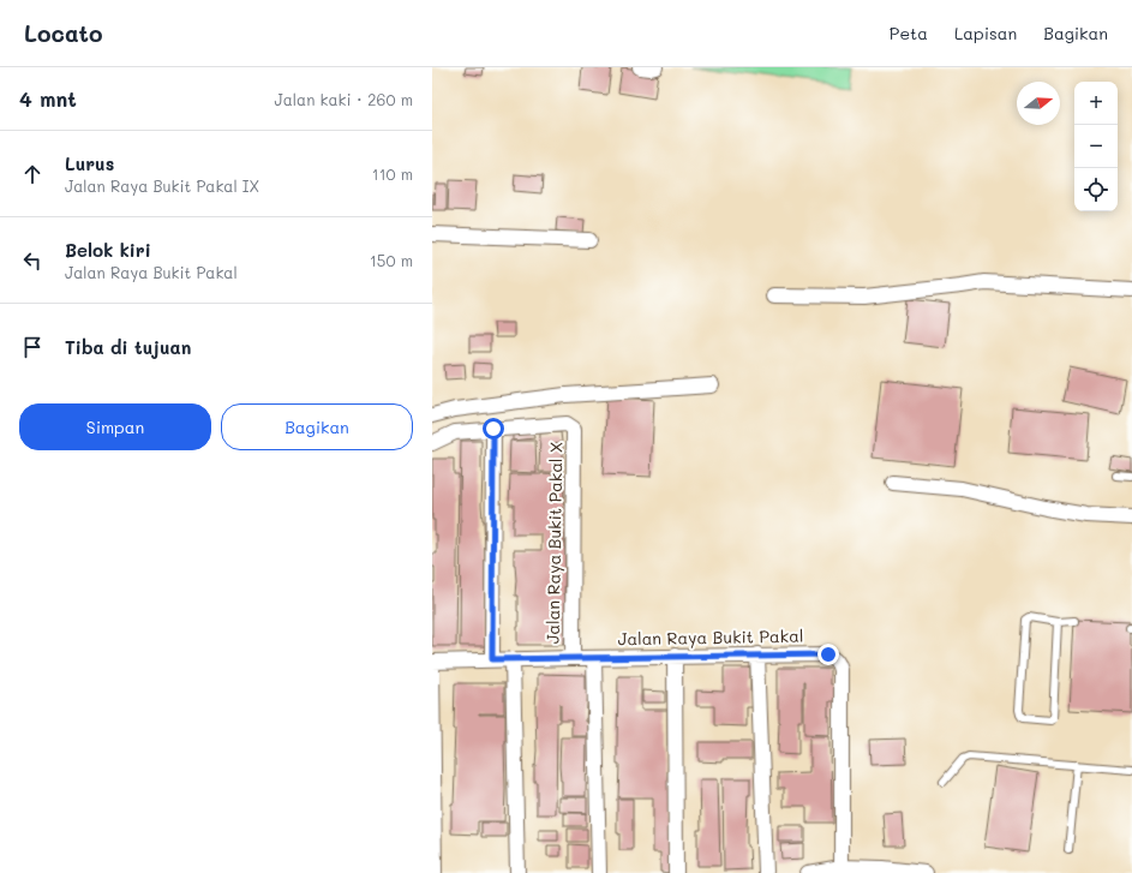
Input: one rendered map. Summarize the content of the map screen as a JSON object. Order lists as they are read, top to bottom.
{
  "streets": {
    "street": ["Jalan Raya Bukit Pakal X", "Jalan Raya Bukit Pakal"]
  },
  "crossings": [
    ["Jalan Raya Bukit Pakal X", "Jalan Raya Bukit Pakal"]
  ],
  "north": "right",
  "page": {
    "header": "Locato",
    "nav": ["Peta", "Lapisan", "Bagikan"],
    "heading": ["4 mnt", "Jalan kaki · 260 m"],
    "map_buttons": ["+", "−"],
    "list": [
      ["Lurus", "Jalan Raya Bukit Pakal IX", "110 m"],
      ["Belok kiri", "Jalan Raya Bukit Pakal", "150 m"],
      "Tiba di tujuan"
    ],
    "buttons": ["Simpan", "Bagikan"]
  }
}
